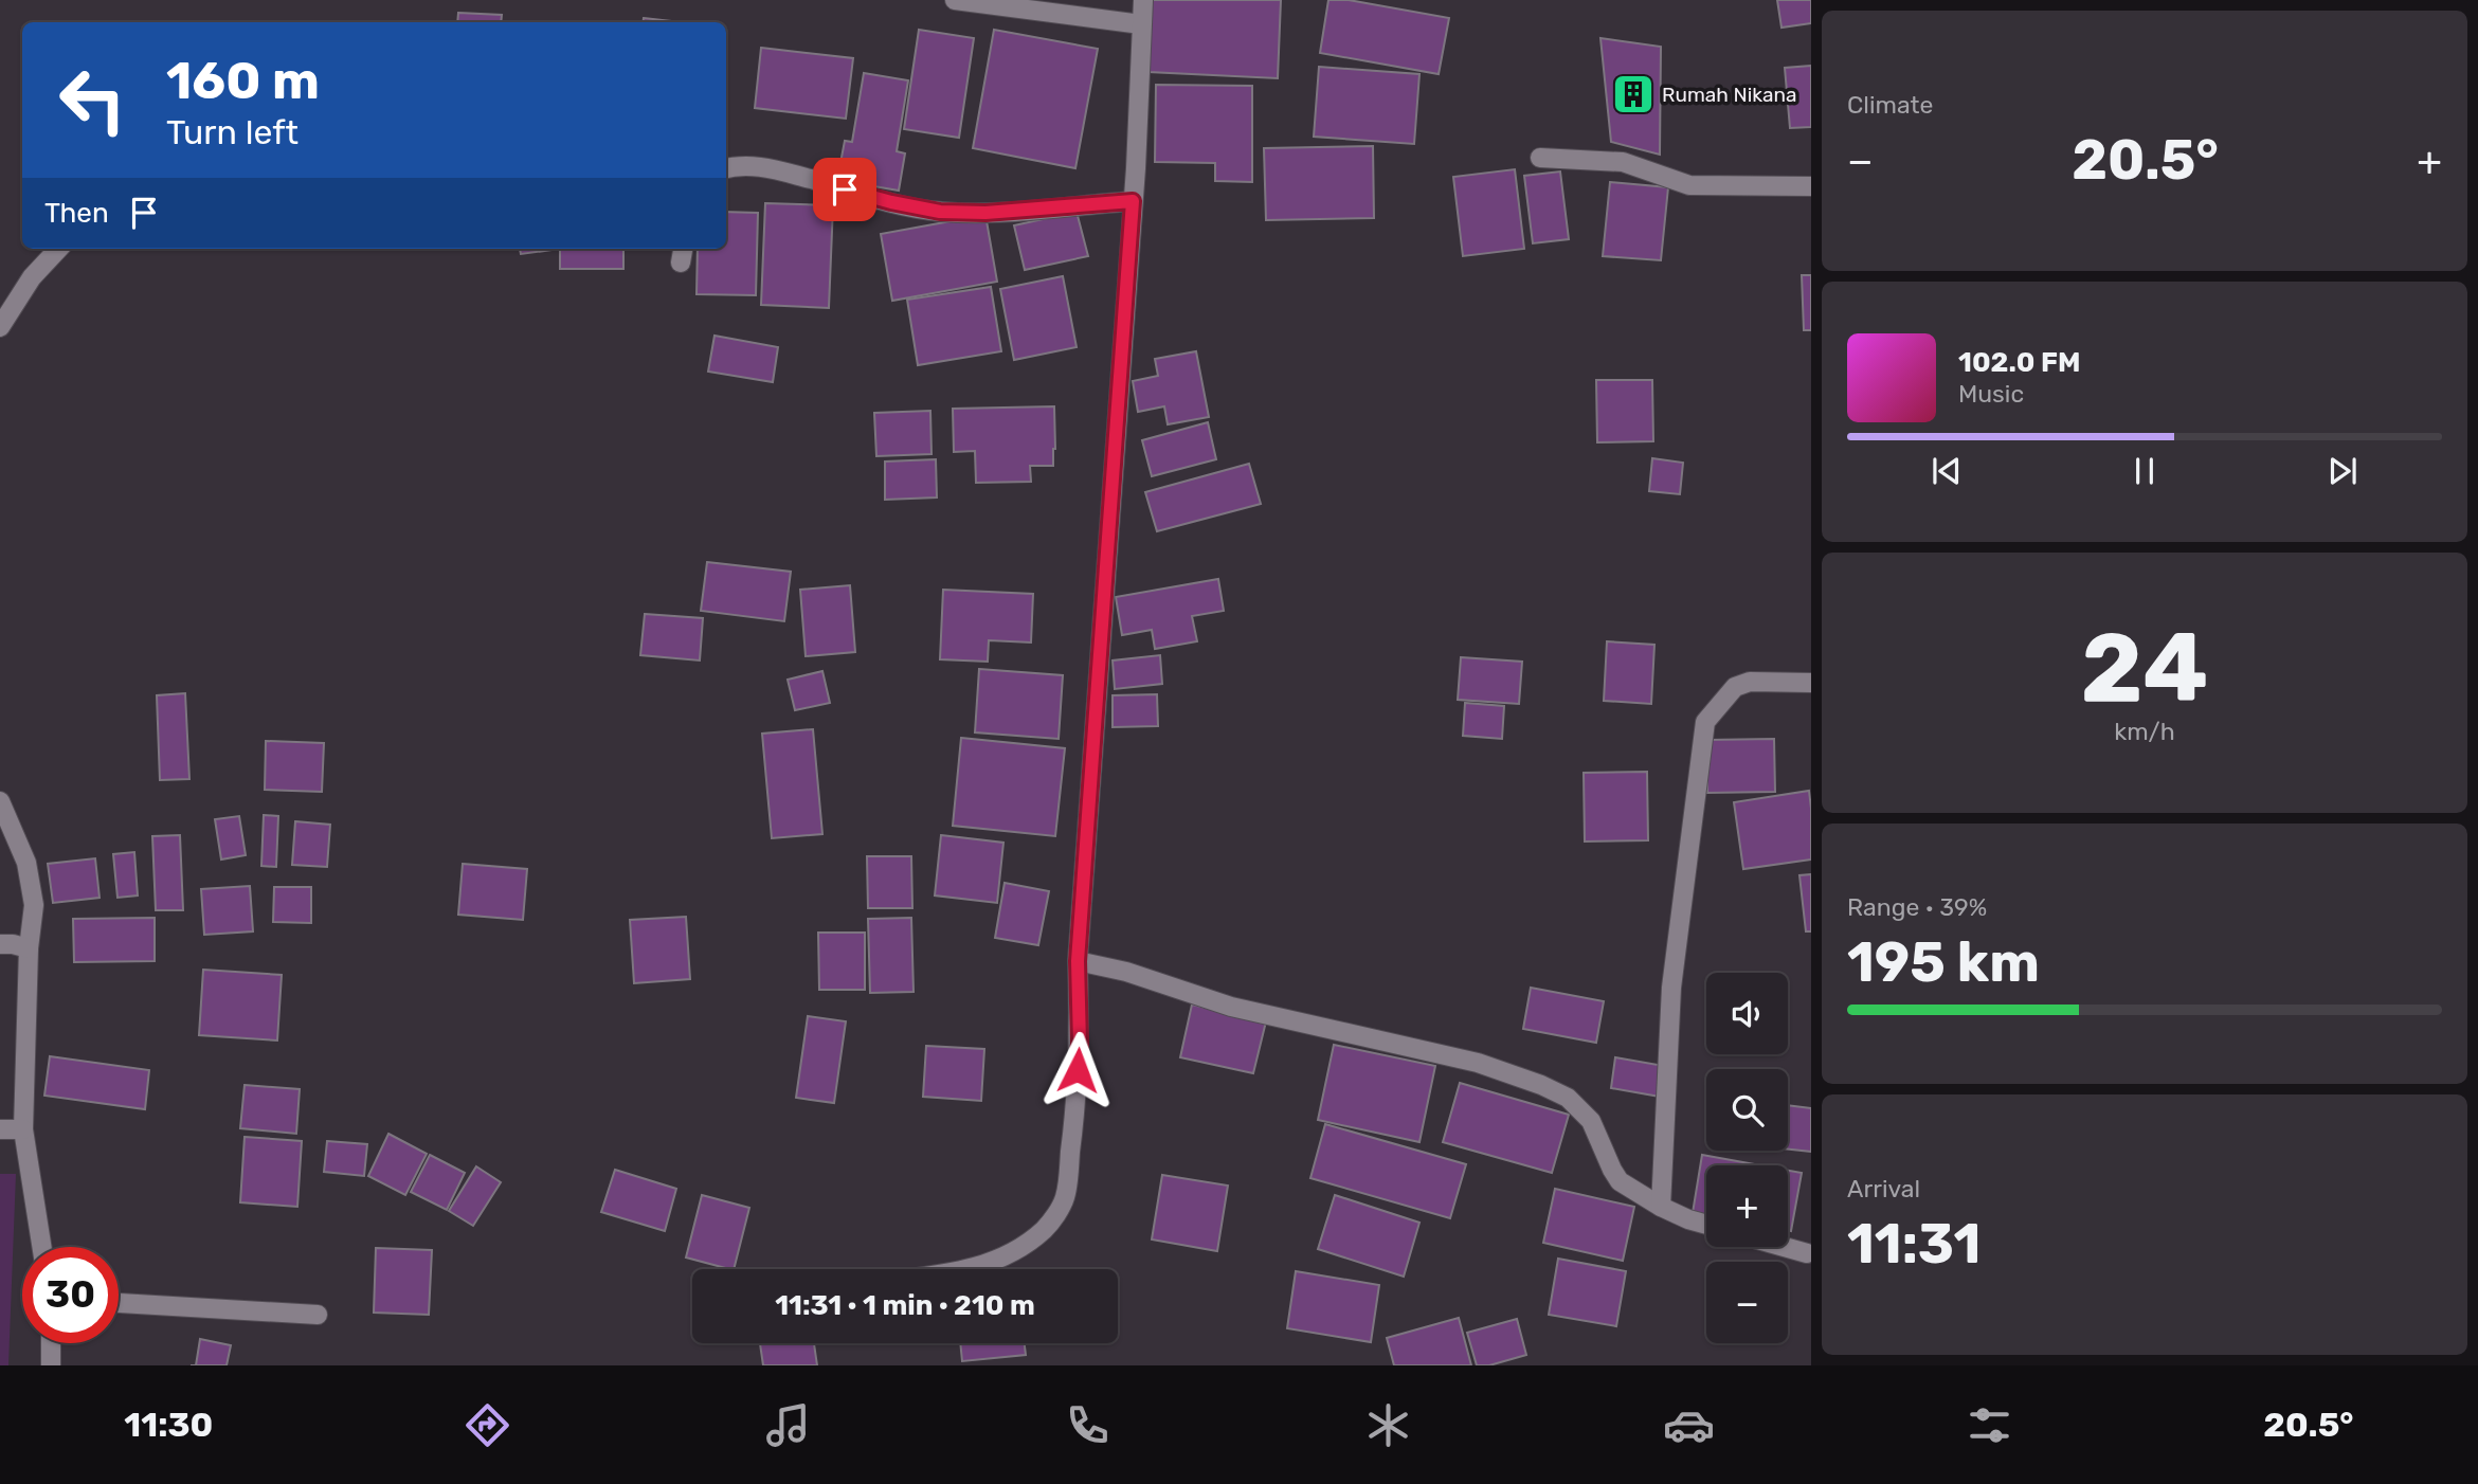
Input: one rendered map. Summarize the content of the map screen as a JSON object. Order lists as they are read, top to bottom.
{
  "places": {
    "building": ["Rumah Nikana"]
  },
  "page": {
    "tile": [
      "Climate",
      ["24", "km/h"],
      ["Range · 39%", "195 km"],
      ["Arrival", "11:31"]
    ],
    "turn": ["160 m", "Turn left"],
    "heat": ["−", "20.5°", "+"],
    "then": "Then",
    "song": ["102.0 FM", "Music"],
    "map_buttons": ["+", "−"],
    "limit": "30",
    "trip": "11:31 · 1 min · 210 m",
    "tabs": ["11:30", "20.5°"]
  }
}
